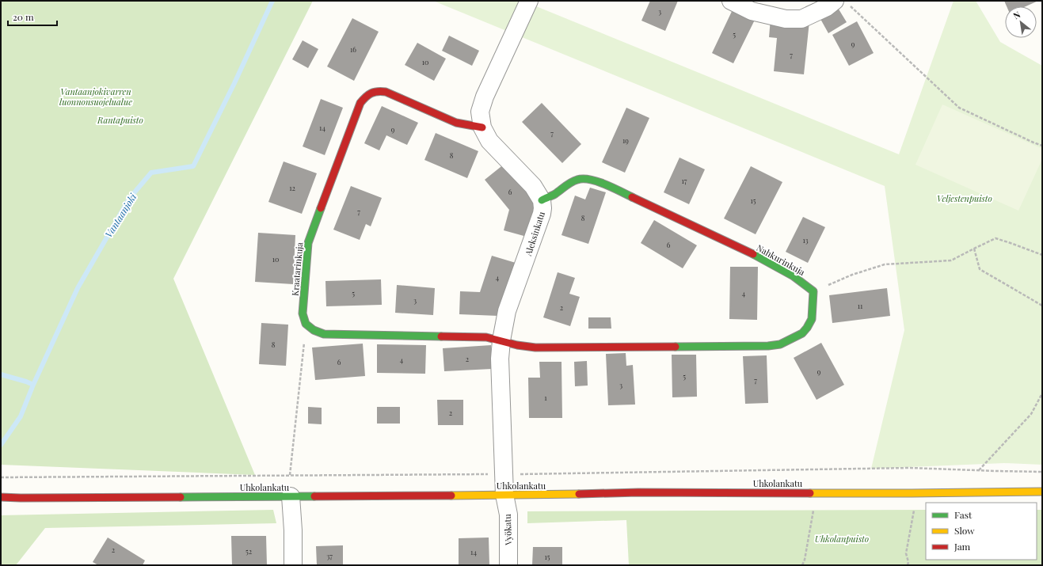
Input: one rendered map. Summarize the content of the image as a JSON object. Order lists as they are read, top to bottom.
{
  "streets": {
    "street": [
      "Aleksinkatu",
      "Nahkurinkuja",
      "Kraatarinkuja",
      "Uhkolankatu",
      "Vyökatu"
    ]
  },
  "crossings": [
    ["Aleksinkatu", "Nahkurinkuja"],
    ["Aleksinkatu", "Kraatarinkuja"],
    ["Aleksinkatu", "Uhkolankatu"],
    ["Aleksinkatu", "Vyökatu"],
    ["Uhkolankatu", "Vyökatu"]
  ],
  "water": ["Vantaanjoki"],
  "parks": [
    "Vantaanjokivarren luonnonsuojelualue",
    "Rantapuisto",
    "Veljestenpuisto",
    "Uhkolanpuisto"
  ],
  "house_numbers": [
    "3",
    "5",
    "9",
    "16",
    "7",
    "10",
    "14",
    "9",
    "7",
    "19",
    "8",
    "17",
    "12",
    "6",
    "15",
    "7",
    "8",
    "13",
    "6",
    "10",
    "4",
    "5",
    "4",
    "3",
    "11",
    "2",
    "8",
    "2",
    "4",
    "6",
    "9",
    "5",
    "7",
    "3",
    "1",
    "2",
    "2",
    "52",
    "14",
    "37",
    "15"
  ],
  "legend": ["Fast", "Slow", "Jam"],
  "scale_bar": "20 m",
  "north": "top left"
}
